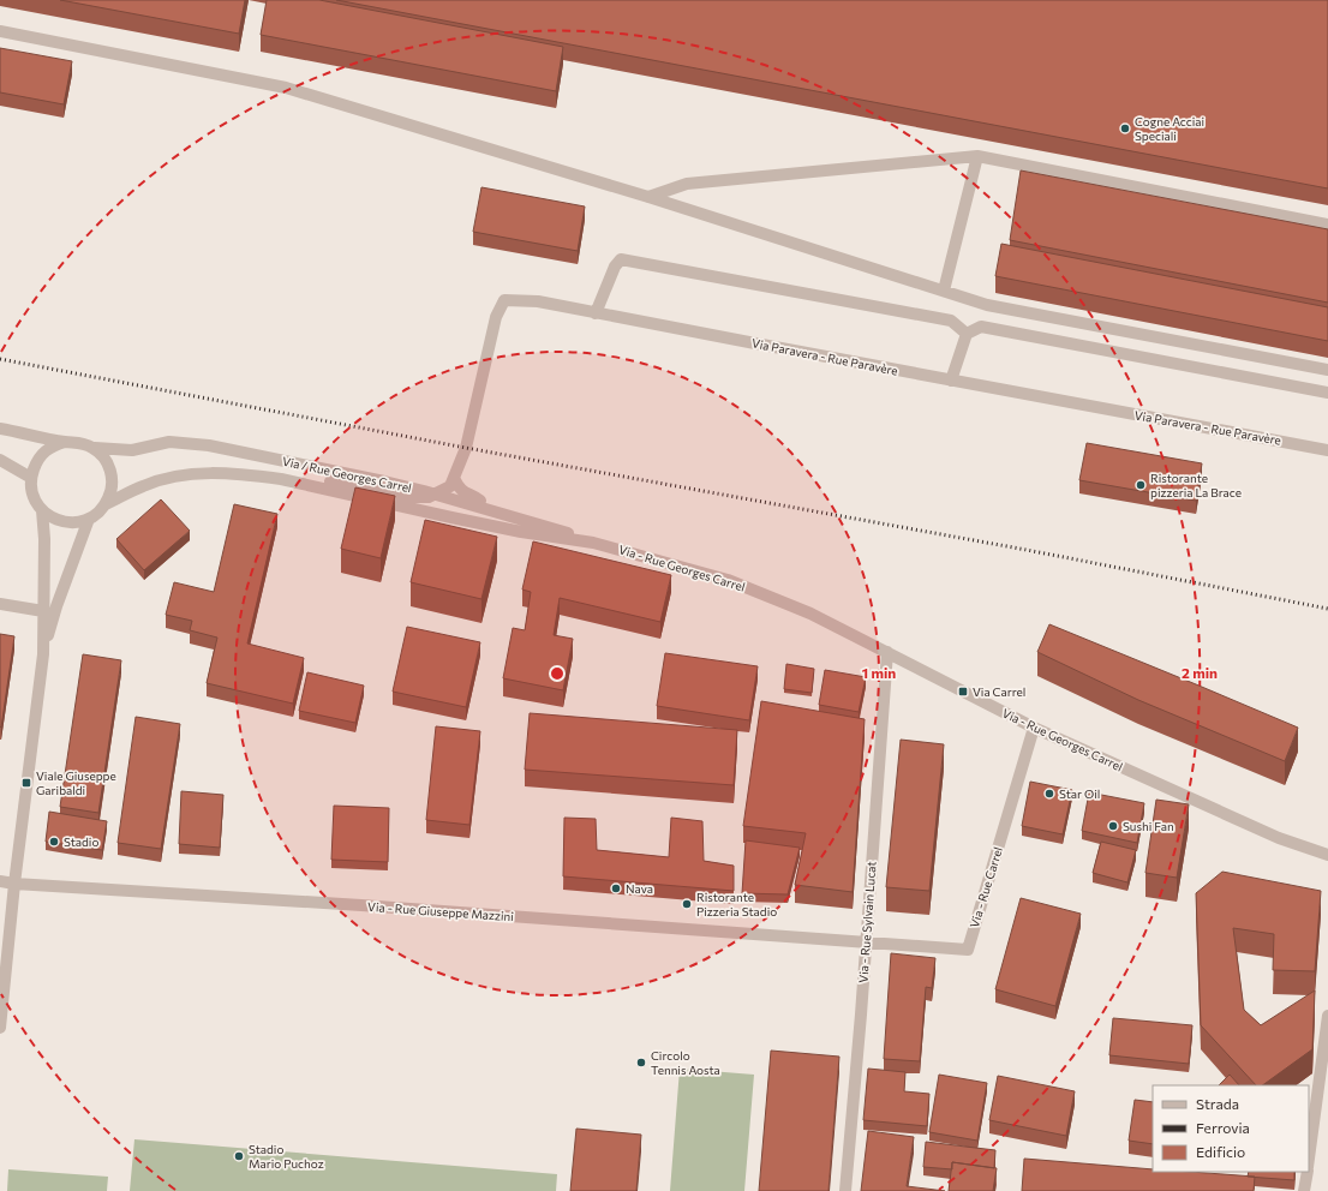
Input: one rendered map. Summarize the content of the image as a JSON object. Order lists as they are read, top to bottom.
{
  "streets": {
    "street": [
      "Via Paravera - Rue Paravère",
      "Via / Rue Georges Carrel",
      "Via - Rue Georges Carrel",
      "Via - Rue Carrel",
      "Via - Rue Giuseppe Mazzini",
      "Via - Rue Sylvain Lucat"
    ]
  },
  "crossings": [
    ["Via / Rue Georges Carrel", "Via - Rue Georges Carrel"],
    ["Via - Rue Georges Carrel", "Via - Rue Carrel"],
    ["Via - Rue Georges Carrel", "Via - Rue Sylvain Lucat"],
    ["Via - Rue Carrel", "Via - Rue Giuseppe Mazzini"],
    ["Via - Rue Carrel", "Via - Rue Sylvain Lucat"],
    ["Via - Rue Giuseppe Mazzini", "Via - Rue Sylvain Lucat"]
  ],
  "places": {
    "other": [
      "Cogne Acciai Speciali",
      "Ristorante pizzeria La Brace",
      "Star Oil",
      "Sushi Fan",
      "Stadio",
      "Nava",
      "Ristorante Pizzeria Stadio",
      "Circolo Tennis Aosta",
      "Stadio Mario Puchoz"
    ],
    "transit": ["Via Carrel", "Viale Giuseppe Garibaldi"]
  },
  "legend": ["Strada", "Ferrovia", "Edificio"],
  "rings": ["1 min", "2 min"]
}
